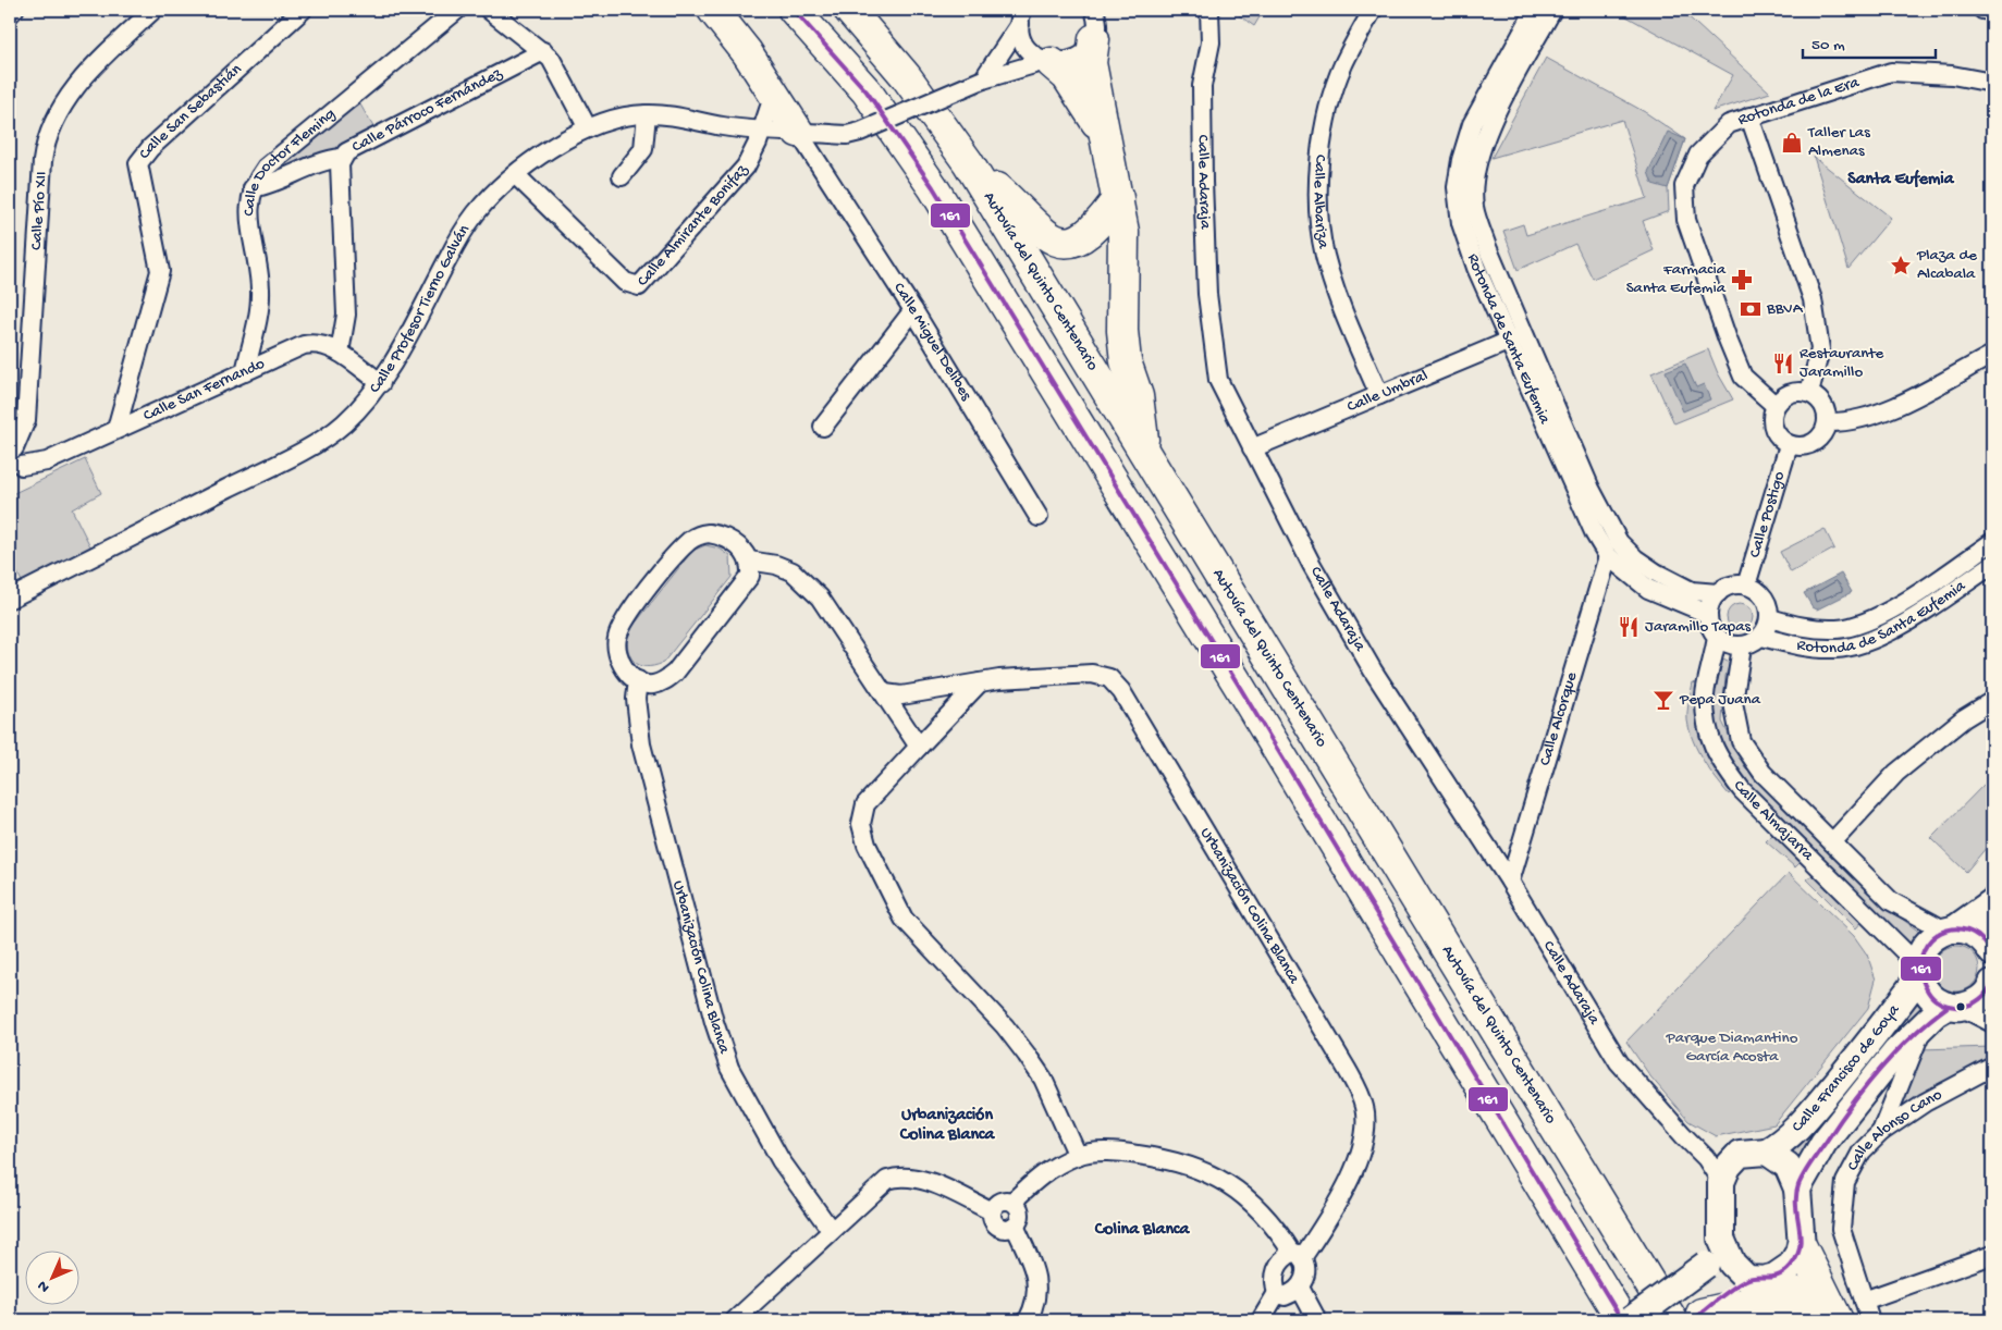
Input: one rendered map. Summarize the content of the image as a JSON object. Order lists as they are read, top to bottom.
{
  "streets": {
    "highway": ["Autovía del Quinto Centenario"],
    "street": [
      "Rotonda de la Era",
      "Calle Párroco Fernández",
      "Calle San Sebastián",
      "Calle Doctor Fleming",
      "Calle Adaraja",
      "Calle Albariza",
      "Calle Pío XII",
      "Calle Almirante Bonifaz",
      "Calle Profesor Tierno Galván",
      "Rotonda de Santa Eufemia",
      "Calle Miguel Delibes",
      "Calle San Fernando",
      "Calle Umbral",
      "Calle Postigo",
      "Calle Alcorque",
      "Calle Almajarra",
      "Urbanización Colina Blanca",
      "Calle Francisco de Goya",
      "Calle Alonso Cano"
    ]
  },
  "crossings": [
    ["Rotonda de la Era", "Calle Postigo"],
    ["Calle Párroco Fernández", "Calle San Fernando"],
    ["Calle San Sebastián", "Calle San Fernando"],
    ["Calle Doctor Fleming", "Calle San Fernando"],
    ["Calle Adaraja", "Calle Umbral"],
    ["Calle Adaraja", "Calle Alcorque"],
    ["Calle Albariza", "Calle Umbral"],
    ["Calle Almirante Bonifaz", "Calle Profesor Tierno Galván"],
    ["Calle Profesor Tierno Galván", "Calle Miguel Delibes"],
    ["Calle Profesor Tierno Galván", "Calle San Fernando"],
    ["Rotonda de Santa Eufemia", "Calle Umbral"],
    ["Rotonda de Santa Eufemia", "Calle Postigo"],
    ["Rotonda de Santa Eufemia", "Calle Alcorque"],
    ["Rotonda de Santa Eufemia", "Calle Almajarra"],
    ["Calle Postigo", "Calle Almajarra"],
    ["Calle Almajarra", "Calle Francisco de Goya"]
  ],
  "districts": ["Santa Eufemia", "Urbanización Colina Blanca", "Colina Blanca"],
  "parks": ["Parque Diamantino García Acosta"],
  "places": {
    "shop": ["Taller Las Almenas"],
    "place": ["Plaza de Alcabala"],
    "pharmacy": ["Farmacia Santa Eufemia"],
    "bank": ["BBVA"],
    "restaurant": ["Restaurante Jaramillo", "Jaramillo Tapas"],
    "bar": ["Pepa Juana"]
  },
  "lines": ["transit line 161"],
  "scale_bar": "50 m",
  "north": "bottom left"
}
